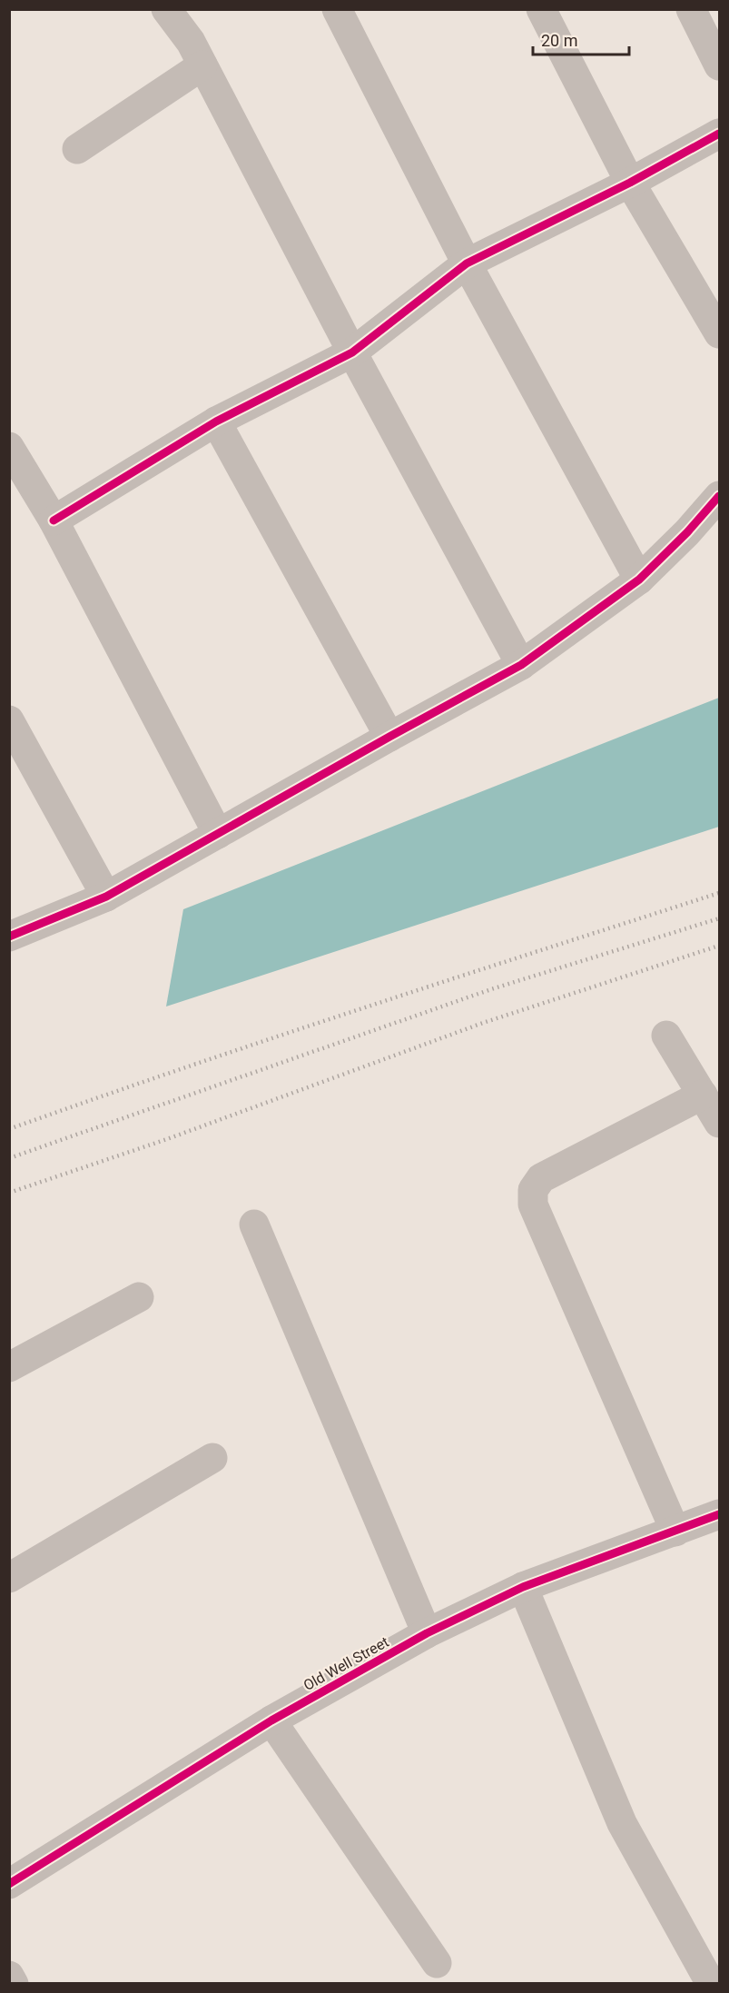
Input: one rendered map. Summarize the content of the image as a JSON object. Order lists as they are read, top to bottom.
{
  "streets": {
    "street": ["Old Well Street"]
  },
  "scale_bar": "20 m"
}
